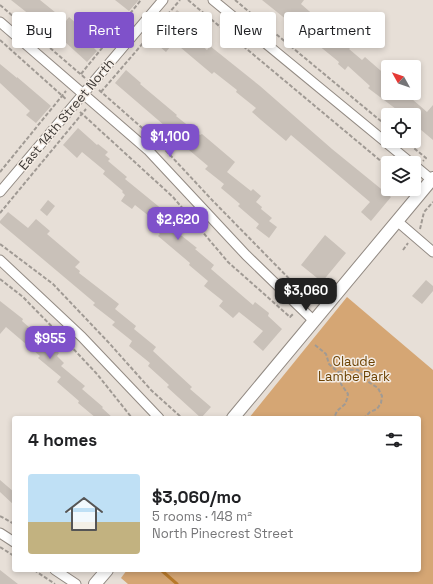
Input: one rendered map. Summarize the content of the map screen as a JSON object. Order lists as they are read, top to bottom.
{
  "streets": {
    "street": ["East 14th Street North"]
  },
  "parks": ["Claude Lambe Park"],
  "north": "top left",
  "page": {
    "chip": [
      "Buy",
      "Rent",
      "Filters",
      "New",
      "Apartment"
    ],
    "price": [
      "$1,100",
      "$2,620",
      "$3,060",
      "$955"
    ],
    "heading": "4 homes",
    "list": [
      {
        "name": "$3,060/mo",
        "note": "5 rooms · 148 m² · North Pinecrest Street"
      }
    ]
  }
}
